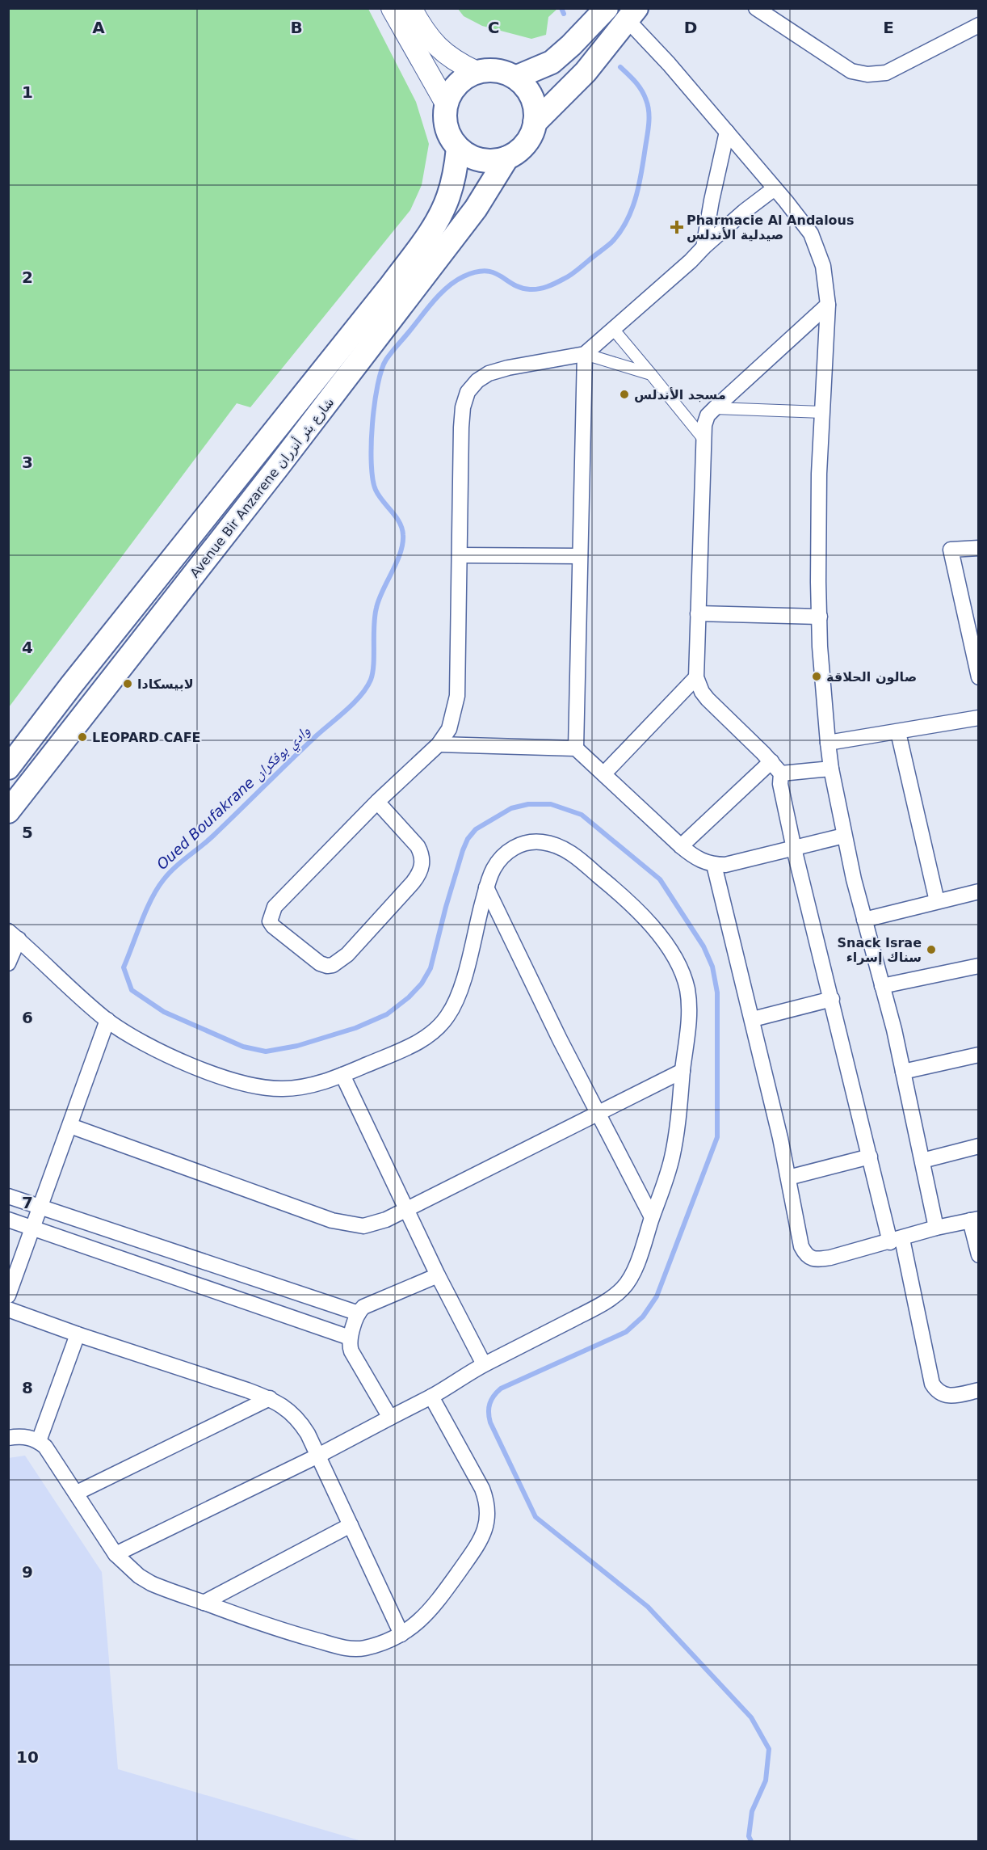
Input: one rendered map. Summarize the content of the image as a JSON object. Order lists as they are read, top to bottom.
{
  "streets": {
    "main road": ["Avenue Bir Anzarene شارع بئر أنزران"]
  },
  "water": ["Oued Boufakrane وادي بوفكران"],
  "places": {
    "health": ["Pharmacie Al Andalous صيدلية الأندلس"],
    "other": [
      "مسجد الأندلس",
      "صالون الحلاقة",
      "لابيسكادا",
      "LEOPARD CAFE",
      "Snack Israe سناك إسراء"
    ]
  },
  "grid": {
    "columns": [
      "A",
      "B",
      "C",
      "D",
      "E"
    ],
    "rows": [
      "1",
      "2",
      "3",
      "4",
      "5",
      "6",
      "7",
      "8",
      "9",
      "10"
    ]
  }
}
